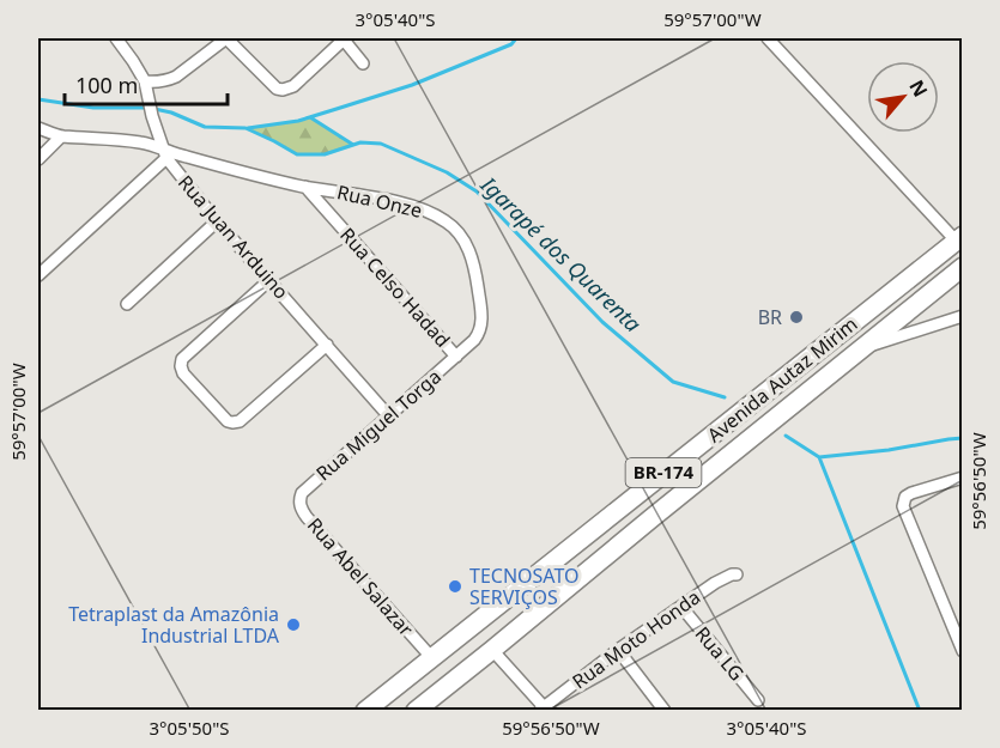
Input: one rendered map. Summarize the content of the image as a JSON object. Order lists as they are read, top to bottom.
{
  "streets": {
    "main road": ["Avenida Autaz Mirim", "BR-174"],
    "street": [
      "Rua Onze",
      "Rua Juan Arduino",
      "Rua Celso Hadad",
      "Rua Miguel Torga",
      "Rua Abel Salazar",
      "Rua Moto Honda",
      "Rua LG"
    ]
  },
  "crossings": [
    ["Rua Onze", "Rua Juan Arduino"],
    ["Rua Onze", "Rua Celso Hadad"],
    ["Rua Onze", "Rua Miguel Torga"],
    ["Rua Juan Arduino", "Rua Miguel Torga"],
    ["Rua Celso Hadad", "Rua Miguel Torga"],
    ["Avenida Autaz Mirim", "Rua Abel Salazar"],
    ["Rua Miguel Torga", "Rua Abel Salazar"],
    ["Rua Moto Honda", "Rua LG"]
  ],
  "water": ["Igarapé dos Quarenta"],
  "places": ["BR", "TECNOSATO SERVIÇOS", "Tetraplast da Amazônia Industrial LTDA"],
  "scale_bar": "100 m",
  "north": "top right",
  "coordinates": [
    "3°05'40\"S",
    "59°57'00\"W",
    "59°56'50\"W",
    "3°05'50\"S"
  ]
}
